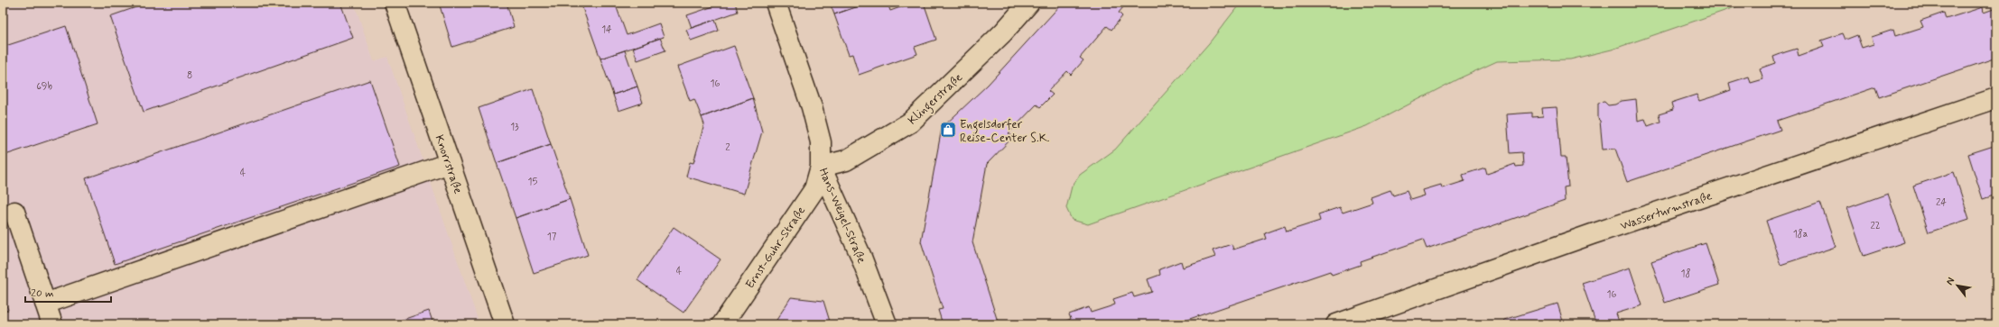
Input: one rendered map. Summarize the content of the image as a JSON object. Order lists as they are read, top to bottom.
{
  "streets": {
    "street": [
      "Klingerstraße",
      "Knorrstraße",
      "Wasserturmstraße",
      "Hans-Weigel-Straße",
      "Ernst-Guhr-Straße"
    ]
  },
  "crossings": [
    ["Klingerstraße", "Hans-Weigel-Straße"],
    ["Klingerstraße", "Ernst-Guhr-Straße"],
    ["Hans-Weigel-Straße", "Ernst-Guhr-Straße"]
  ],
  "places": {
    "shop": ["Engelsdorfer Reise-Center S.K."]
  },
  "house_numbers": [
    "14",
    "8",
    "16",
    "69b",
    "13",
    "2",
    "4",
    "15",
    "24",
    "22",
    "18a",
    "17",
    "4",
    "18",
    "16"
  ],
  "scale_bar": "20 m",
  "north": "top left"
}
